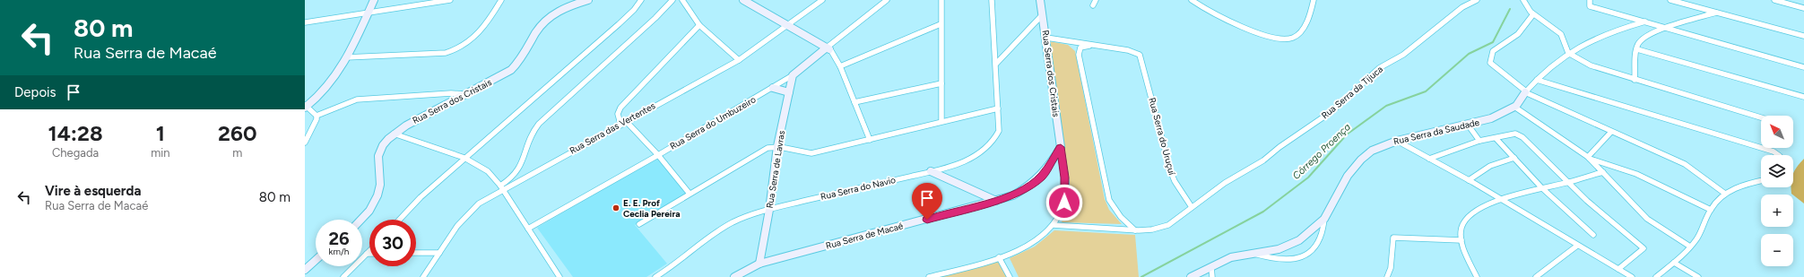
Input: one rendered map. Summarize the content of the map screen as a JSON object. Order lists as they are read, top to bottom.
{
  "streets": {
    "street": [
      "Rua Serra dos Cristais",
      "Rua Serra da Tijuca",
      "Rua Serra do Umbuzeiro",
      "Rua Serra das Vertentes",
      "Rua Serra da Saudade",
      "Rua Serra do Uruçuí",
      "Rua Serra de Lavras",
      "Rua Serra do Navio",
      "Rua Serra de Macaé"
    ]
  },
  "crossings": [
    ["Rua Serra dos Cristais", "Rua Serra do Uruçuí"],
    ["Rua Serra dos Cristais", "Rua Serra de Macaé"],
    ["Rua Serra da Tijuca", "Rua Serra do Uruçuí"],
    ["Rua Serra do Umbuzeiro", "Rua Serra de Lavras"],
    ["Rua Serra de Lavras", "Rua Serra do Navio"],
    ["Rua Serra de Lavras", "Rua Serra de Macaé"]
  ],
  "water": ["Córrego Proença"],
  "places": ["E. E. Prof Ceclia Pereira"],
  "north": "top left",
  "page": {
    "turn": ["80 m", "Rua Serra de Macaé"],
    "then": "Depois",
    "eta": [
      "14:28",
      "Chegada",
      "1",
      "min",
      "260",
      "m"
    ],
    "map_buttons": ["+", "−"],
    "list": [
      {
        "name": "Vire à esquerda",
        "note": "Rua Serra de Macaé",
        "value": "80 m"
      }
    ],
    "speed": "26 km/h",
    "limit": "30"
  }
}
